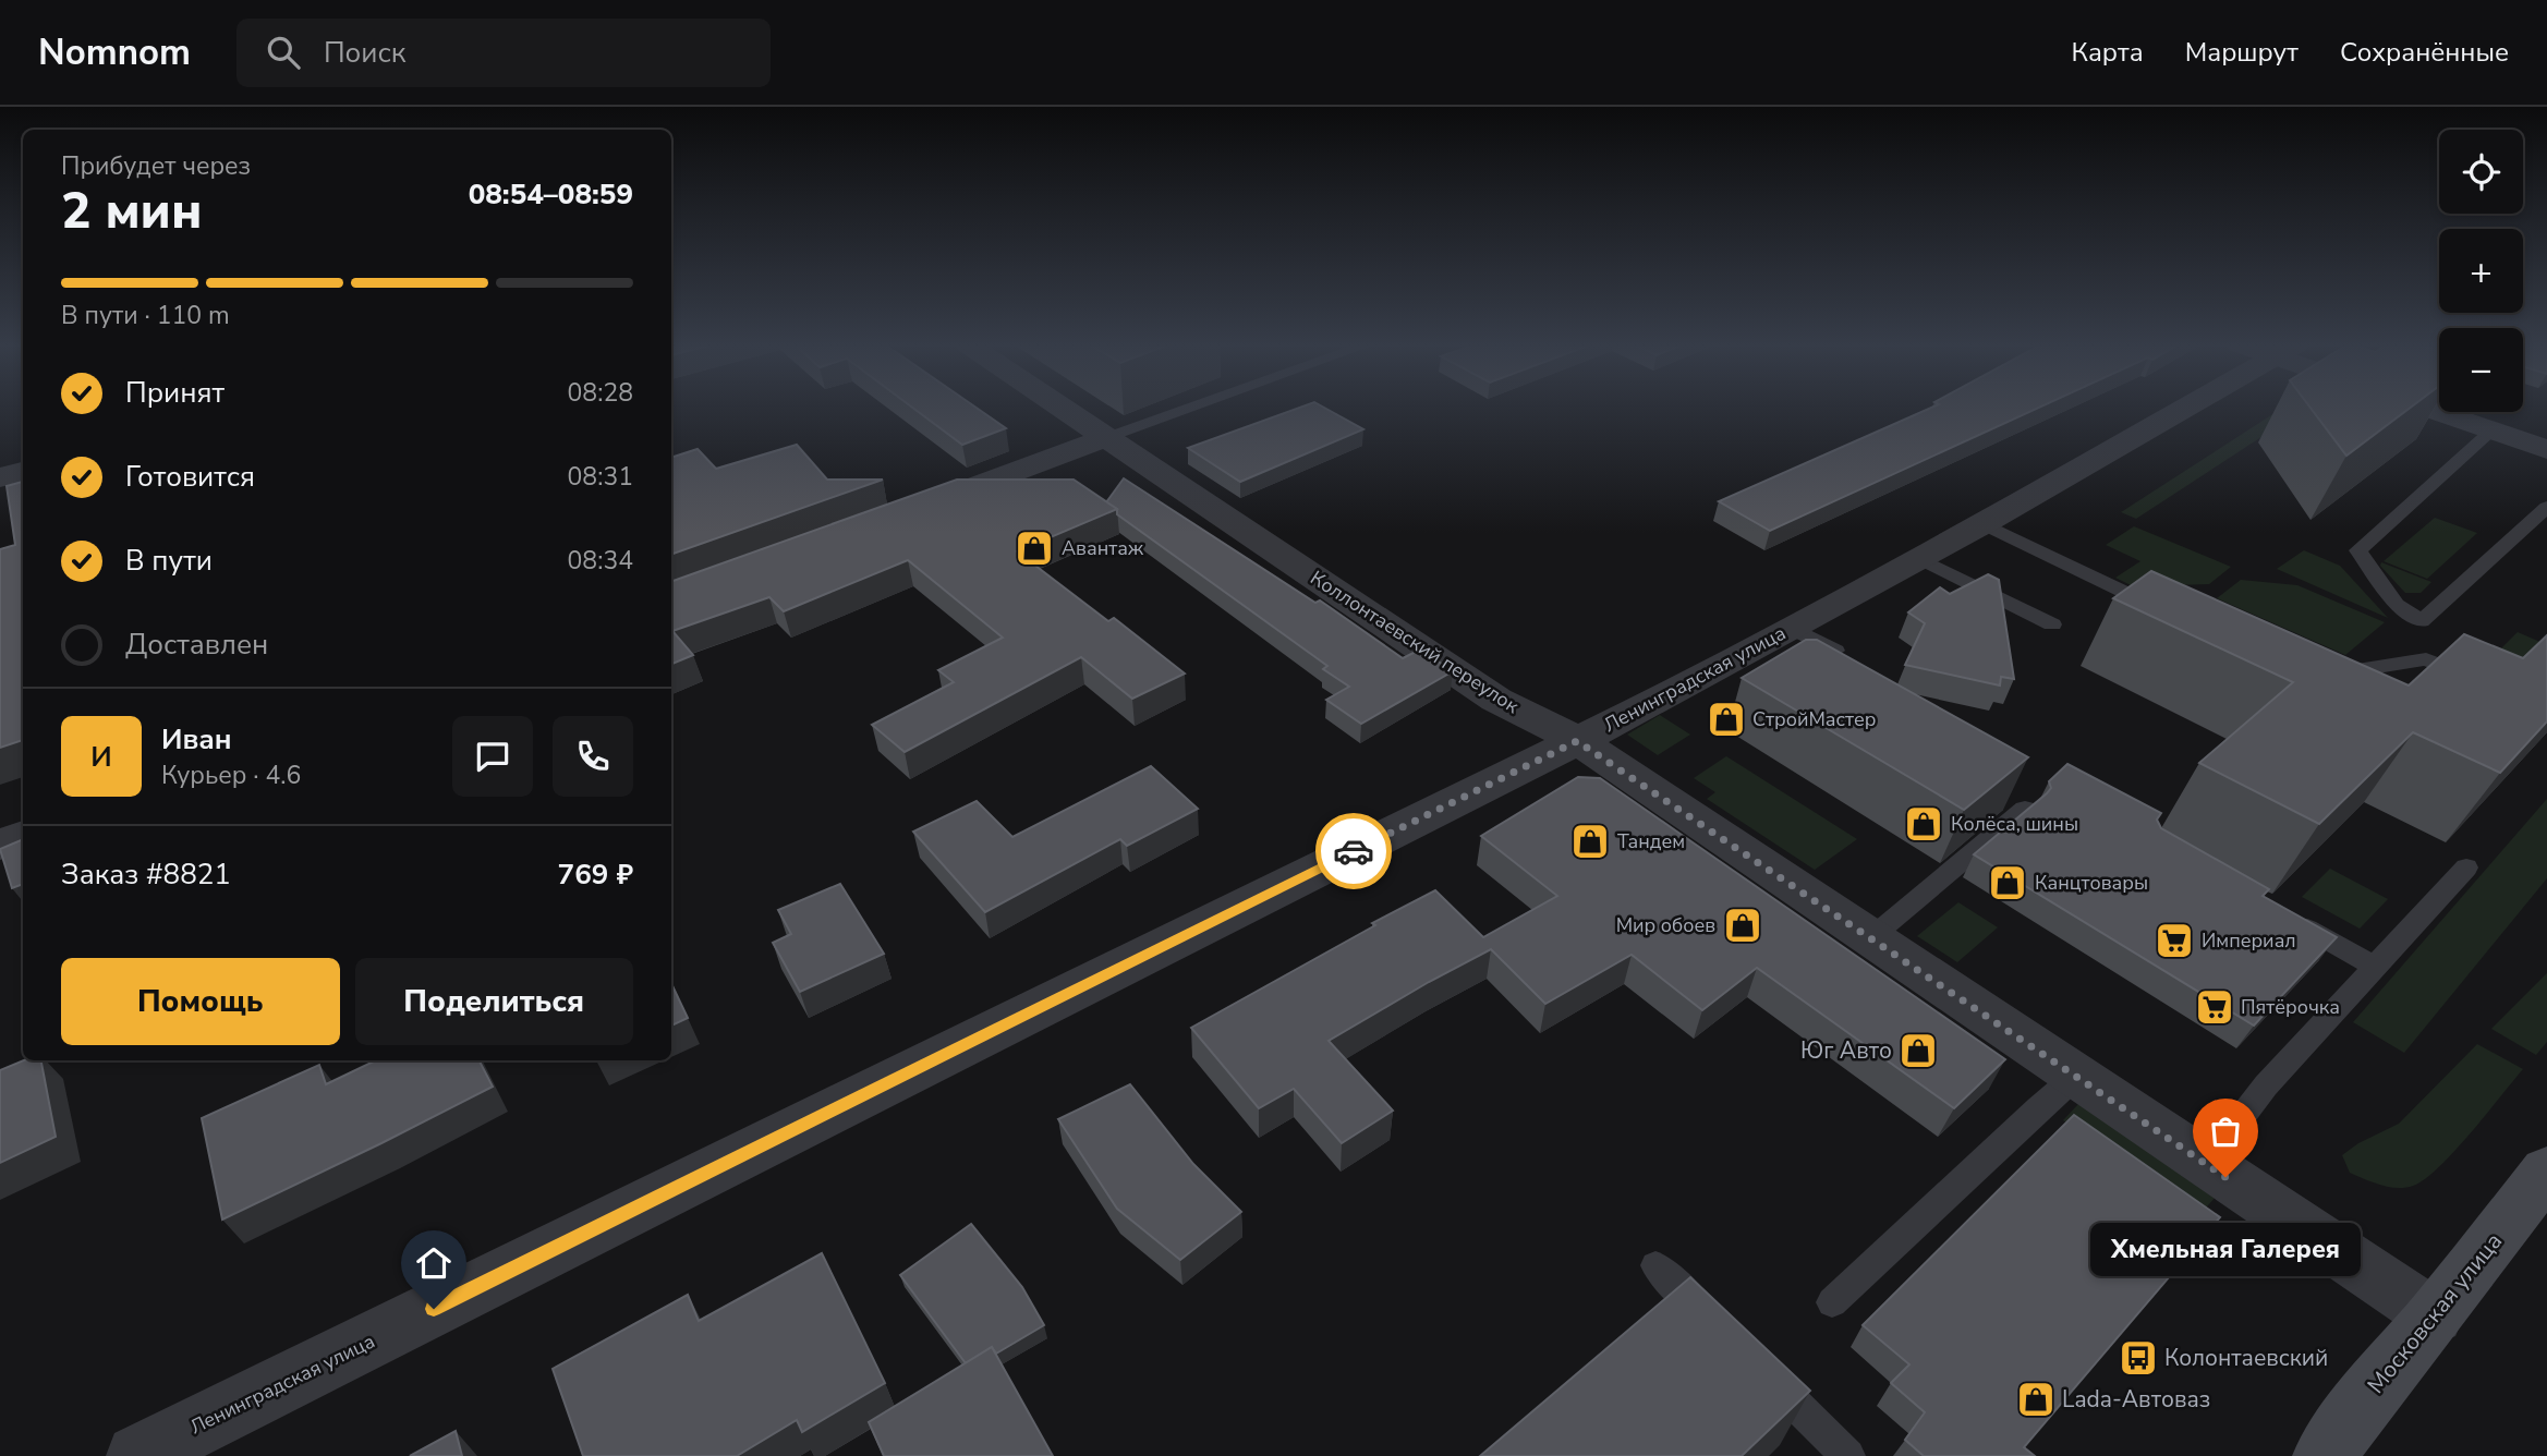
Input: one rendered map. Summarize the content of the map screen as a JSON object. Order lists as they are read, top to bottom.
{
  "streets": {
    "main road": ["Московская улица"],
    "street": ["Коллонтаевский переулок", "Ленинградская улица"]
  },
  "crossings": [
    ["Коллонтаевский переулок", "Ленинградская улица"],
    ["Коллонтаевский переулок", "Московская улица"]
  ],
  "places": {
    "shop": [
      "Авантаж",
      "СтройМастер",
      "Колёса, шины",
      "Тандем",
      "Канцтовары",
      "Мир обоев",
      "Юг Авто",
      "Lada-Автоваз"
    ],
    "supermarket": ["Империал", "Пятёрочка"],
    "other": ["Хмельная Галерея"],
    "bus stop": ["Колонтаевский"]
  },
  "page": {
    "header": "Nomnom",
    "search": "Поиск",
    "nav": ["Карта", "Маршрут", "Сохранённые"],
    "map_buttons": ["+", "−"],
    "heading": ["2 мин", "Прибудет через", "08:54–08:59"],
    "panel": [
      "Иван",
      "Курьер · 4.6",
      "Заказ #8821",
      "769 ₽"
    ],
    "bar": "В пути · 110 m",
    "list": [
      ["Принят", "08:28"],
      ["Готовится", "08:31"],
      ["В пути", "08:34"],
      "Доставлен"
    ],
    "round": "И",
    "buttons": ["Помощь", "Поделиться"],
    "bubble": "Хмельная Галерея"
  }
}
